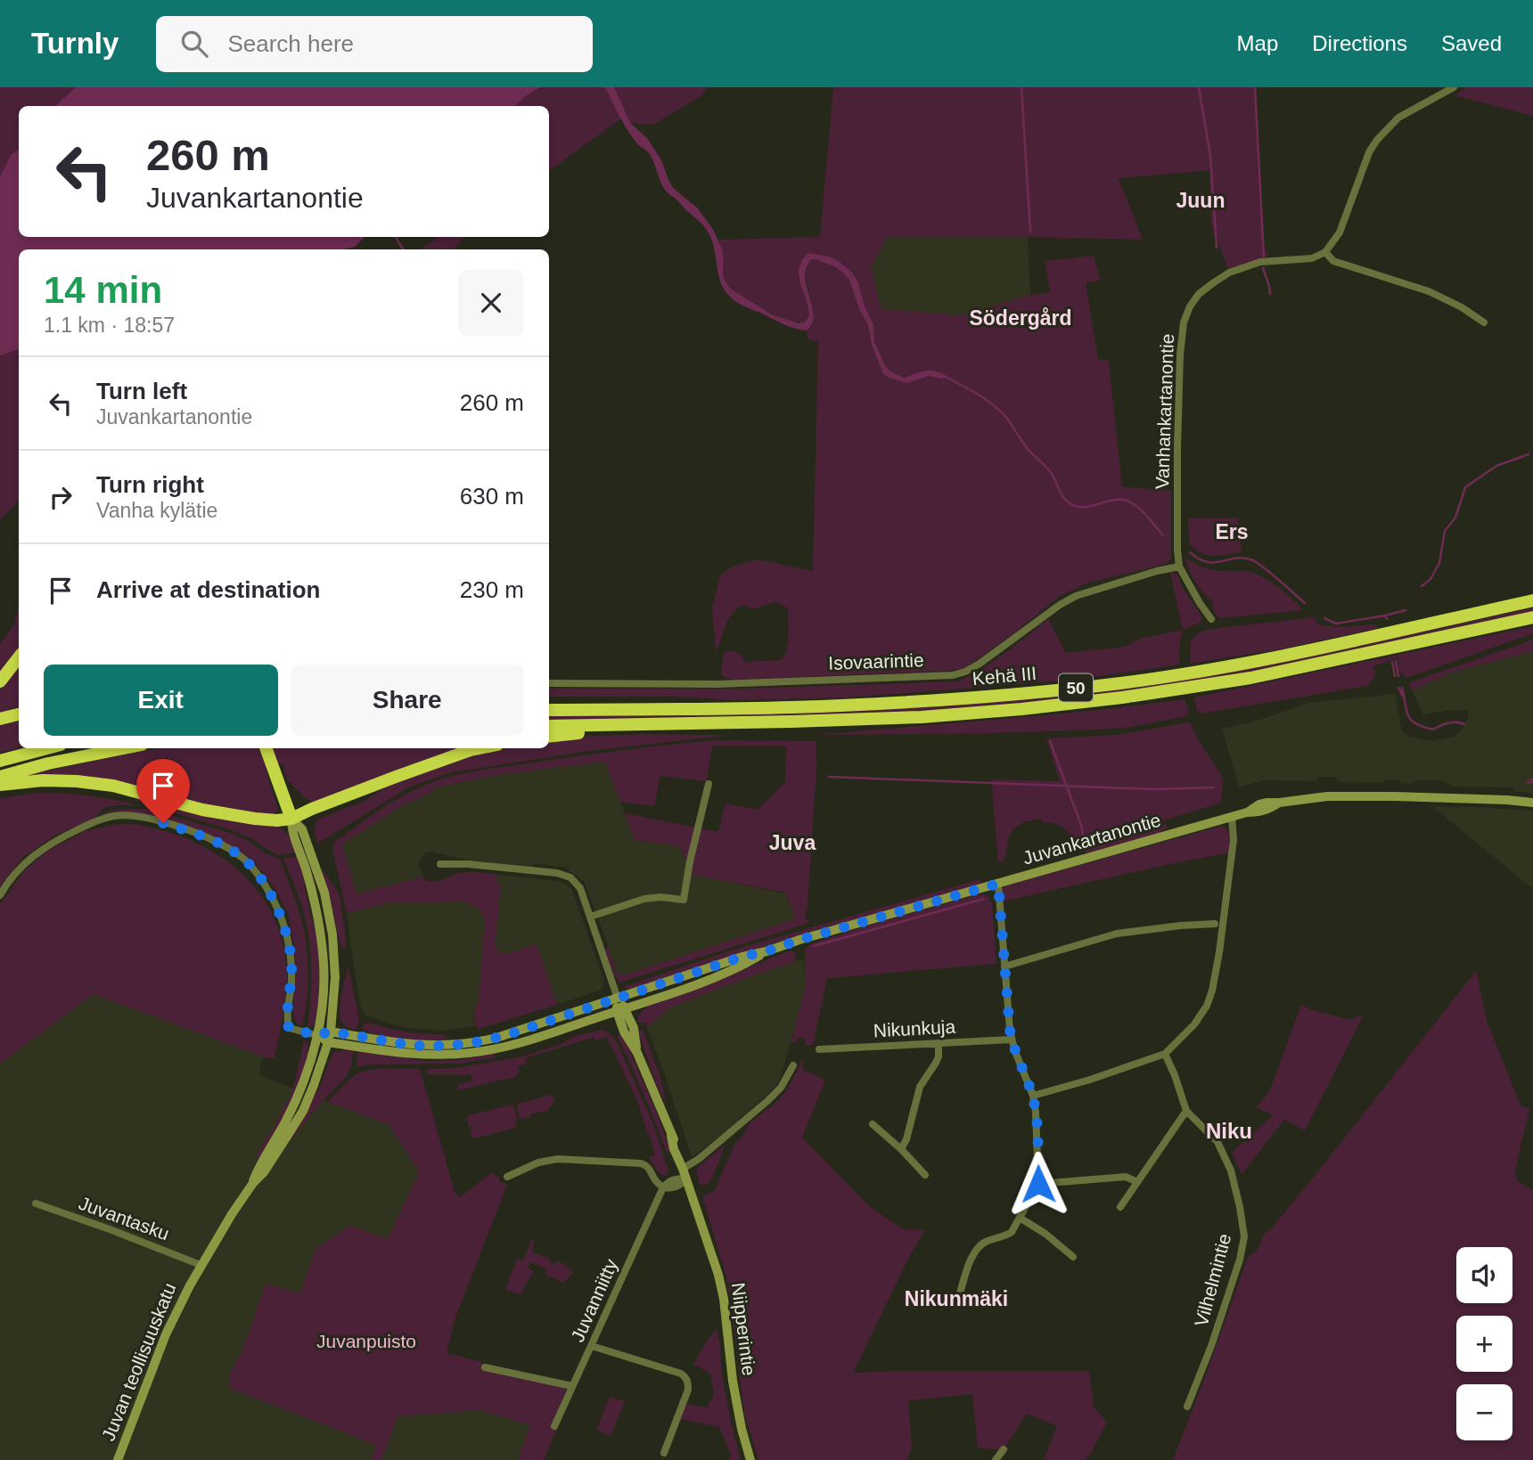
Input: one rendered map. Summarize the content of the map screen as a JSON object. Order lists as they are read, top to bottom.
{
  "streets": {
    "highway": ["Kehä III", "50"],
    "main road": ["Juvankartanontie", "Niipperintie", "Juvan teollisuuskatu"],
    "street": [
      "Vanhankartanontie",
      "Isovaarintie",
      "Nikunkuja",
      "Juvantasku",
      "Vilhelmintie",
      "Juvanniitty"
    ]
  },
  "crossings": [
    ["Vanhankartanontie", "Isovaarintie"],
    ["Juvankartanontie", "Niipperintie"],
    ["Juvankartanontie", "Juvan teollisuuskatu"],
    ["Juvantasku", "Juvan teollisuuskatu"]
  ],
  "districts": [
    "Juun",
    "Södergård",
    "Ers",
    "Juva",
    "Niku",
    "Nikunmäki"
  ],
  "parks": ["Juvanpuisto"],
  "page": {
    "header": "Turnly",
    "search": "Search here",
    "nav": ["Map", "Directions", "Saved"],
    "turn": ["260 m", "Juvankartanontie"],
    "heading": ["14 min", "1.1 km · 18:57"],
    "list": [
      {
        "name": "Turn left",
        "note": "Juvankartanontie",
        "value": "260 m"
      },
      {
        "name": "Turn right",
        "note": "Vanha kylätie",
        "value": "630 m"
      },
      {
        "name": "Arrive at destination",
        "value": "230 m"
      }
    ],
    "buttons": ["Exit", "Share"],
    "map_buttons": ["+", "−"]
  }
}
